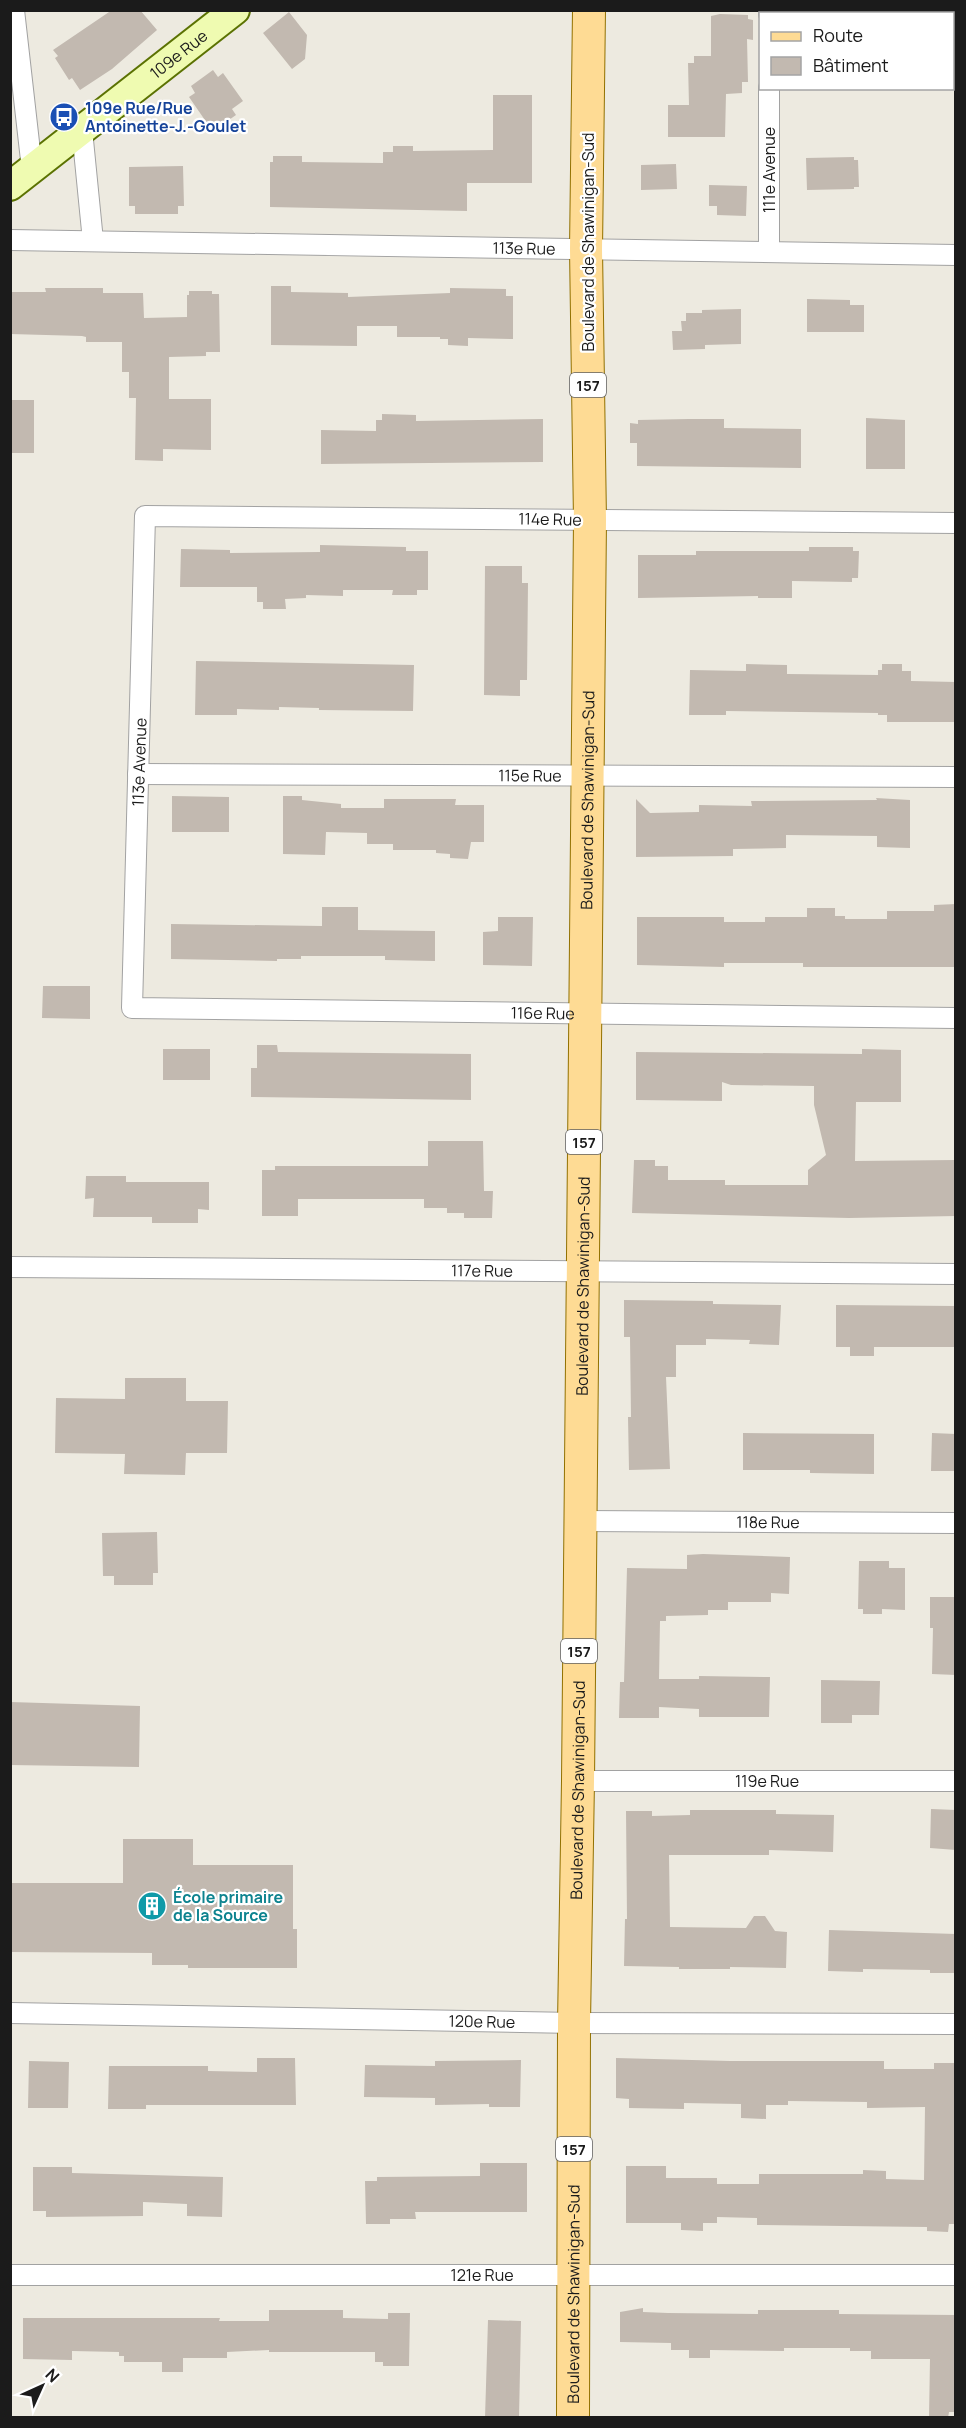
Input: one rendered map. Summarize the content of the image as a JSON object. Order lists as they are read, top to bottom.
{
  "streets": {
    "main road": ["Boulevard de Shawinigan-Sud", "157"],
    "street": [
      "109e Rue",
      "111e Avenue",
      "113e Rue",
      "114e Rue",
      "113e Avenue",
      "115e Rue",
      "116e Rue",
      "117e Rue",
      "118e Rue",
      "119e Rue",
      "120e Rue",
      "121e Rue"
    ]
  },
  "crossings": [
    ["111e Avenue", "113e Rue"],
    ["Boulevard de Shawinigan-Sud", "113e Rue"],
    ["Boulevard de Shawinigan-Sud", "114e Rue"],
    ["Boulevard de Shawinigan-Sud", "115e Rue"],
    ["Boulevard de Shawinigan-Sud", "116e Rue"],
    ["Boulevard de Shawinigan-Sud", "117e Rue"],
    ["Boulevard de Shawinigan-Sud", "118e Rue"],
    ["Boulevard de Shawinigan-Sud", "119e Rue"],
    ["Boulevard de Shawinigan-Sud", "120e Rue"],
    ["Boulevard de Shawinigan-Sud", "121e Rue"],
    ["114e Rue", "113e Avenue"],
    ["113e Avenue", "115e Rue"],
    ["113e Avenue", "116e Rue"]
  ],
  "places": {
    "bus stop": ["109e Rue/Rue Antoinette-J.-Goulet"],
    "building": ["École primaire de la Source"]
  },
  "legend": ["Route", "Bâtiment"],
  "north": "top right"
}
